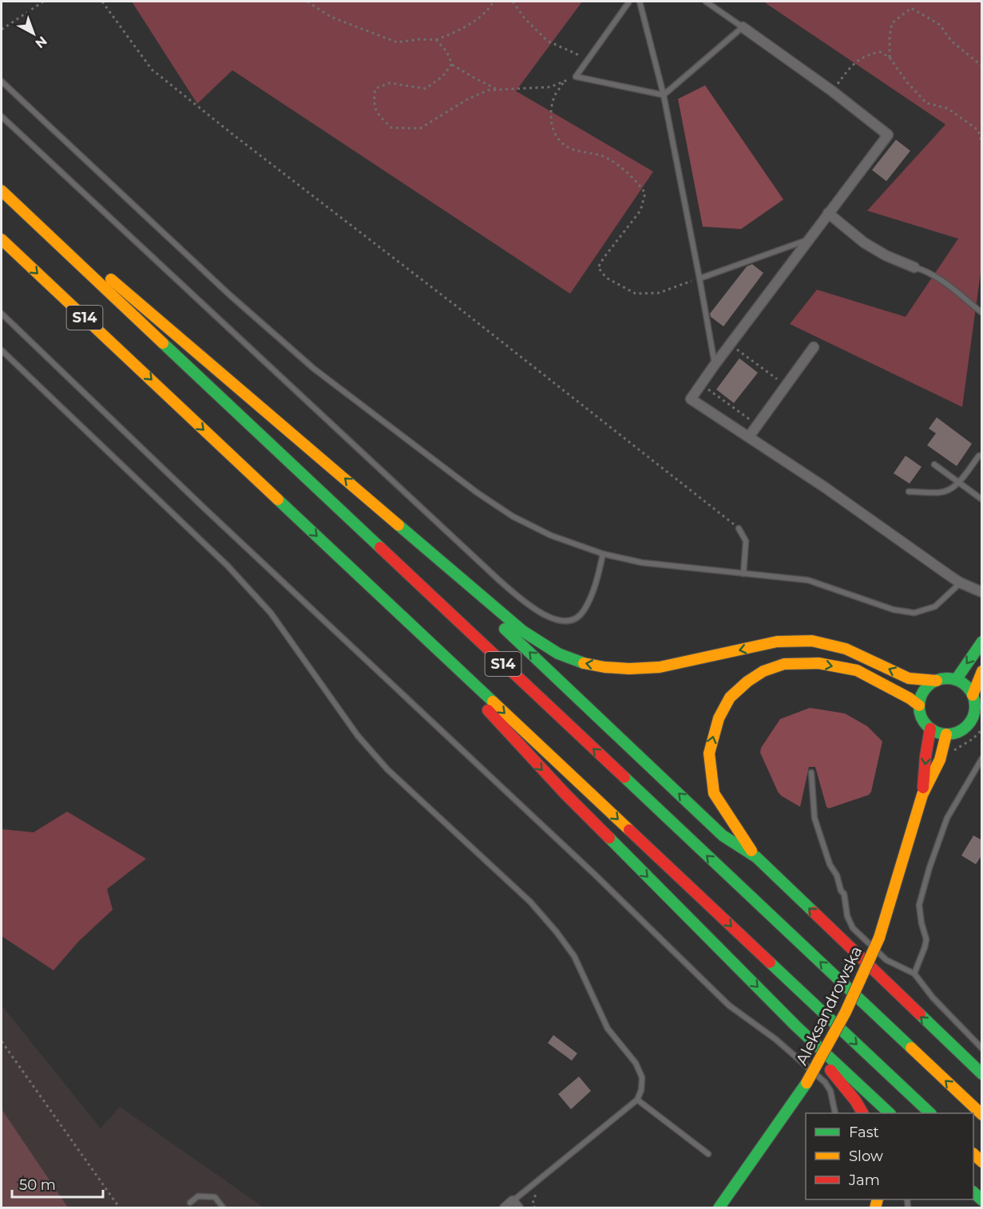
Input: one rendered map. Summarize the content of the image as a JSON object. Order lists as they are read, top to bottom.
{
  "streets": {
    "main road": ["S14", "Aleksandrowska"]
  },
  "legend": ["Fast", "Slow", "Jam"],
  "scale_bar": "50 m",
  "north": "bottom right"
}
